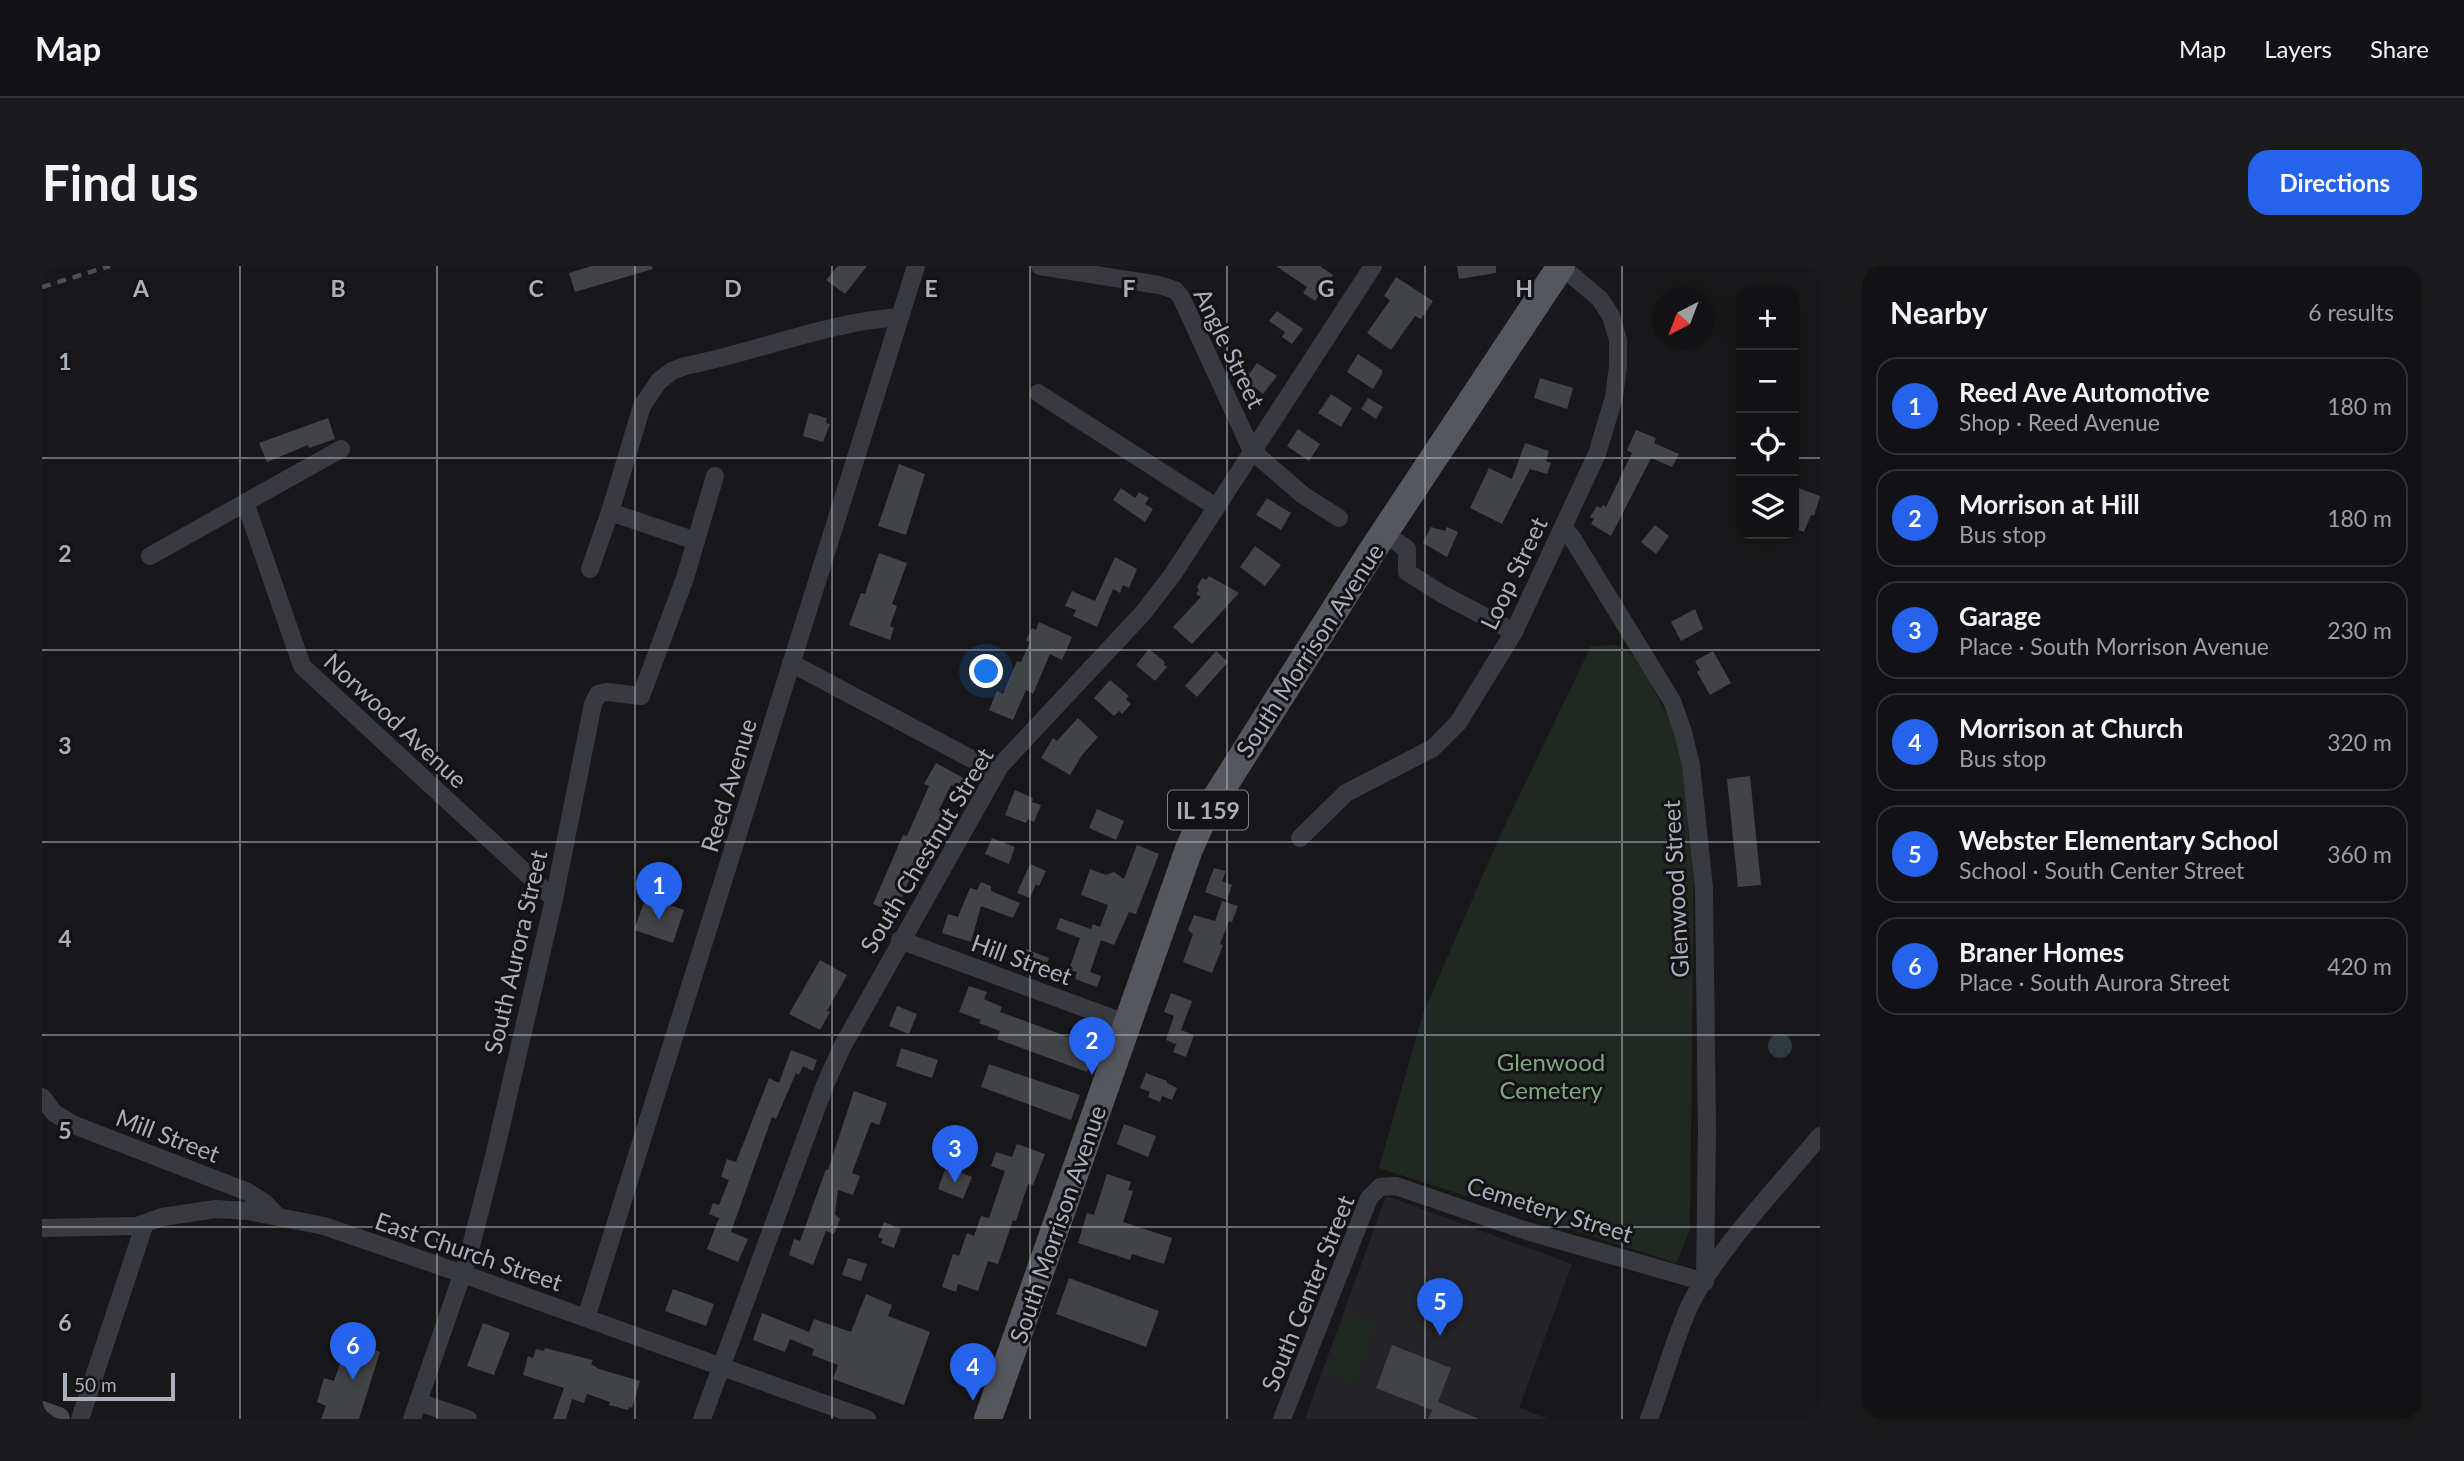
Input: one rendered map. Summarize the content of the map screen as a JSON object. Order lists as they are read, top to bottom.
{
  "streets": {
    "main road": ["South Morrison Avenue", "IL 159"],
    "street": [
      "Angle Street",
      "Loop Street",
      "Norwood Avenue",
      "Reed Avenue",
      "South Chestnut Street",
      "Glenwood Street",
      "South Aurora Street",
      "Hill Street",
      "Mill Street",
      "Cemetery Street",
      "East Church Street",
      "South Center Street"
    ]
  },
  "crossings": [
    ["Angle Street", "South Chestnut Street"],
    ["Loop Street", "South Morrison Avenue"],
    ["Loop Street", "Glenwood Street"],
    ["South Morrison Avenue", "Hill Street"],
    ["Norwood Avenue", "South Aurora Street"],
    ["Reed Avenue", "East Church Street"],
    ["South Chestnut Street", "Hill Street"],
    ["South Chestnut Street", "East Church Street"],
    ["Glenwood Street", "Cemetery Street"],
    ["South Aurora Street", "East Church Street"],
    ["Mill Street", "East Church Street"],
    ["Cemetery Street", "South Center Street"]
  ],
  "parks": ["Glenwood Cemetery"],
  "scale_bar": "50 m",
  "north": "bottom left",
  "page": {
    "header": "Map",
    "nav": ["Map", "Layers", "Share"],
    "buttons": "Directions",
    "title": "Find us",
    "heading": ["Nearby", "6 results"],
    "map_buttons": ["+", "−"],
    "list": [
      {
        "mark": "1",
        "name": "Reed Ave Automotive",
        "note": "Shop · Reed Avenue",
        "value": "180 m"
      },
      {
        "mark": "2",
        "name": "Morrison at Hill",
        "note": "Bus stop",
        "value": "180 m"
      },
      {
        "mark": "3",
        "name": "Garage",
        "note": "Place · South Morrison Avenue",
        "value": "230 m"
      },
      {
        "mark": "4",
        "name": "Morrison at Church",
        "note": "Bus stop",
        "value": "320 m"
      },
      {
        "mark": "5",
        "name": "Webster Elementary School",
        "note": "School · South Center Street",
        "value": "360 m"
      },
      {
        "mark": "6",
        "name": "Braner Homes",
        "note": "Place · South Aurora Street",
        "value": "420 m"
      }
    ],
    "pins": [
      "1",
      "2",
      "3",
      "5",
      "6",
      "4"
    ],
    "scale": "50 m"
  },
  "grid": {
    "columns": [
      "A",
      "B",
      "C",
      "D",
      "E",
      "F",
      "G",
      "H"
    ],
    "rows": [
      "1",
      "2",
      "3",
      "4",
      "5",
      "6"
    ]
  }
}
